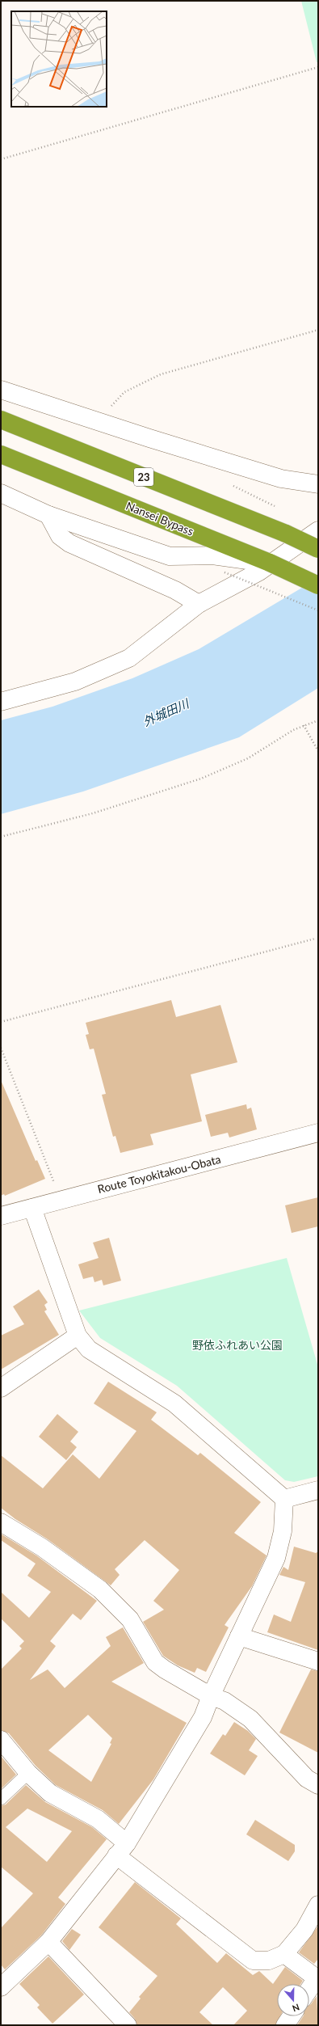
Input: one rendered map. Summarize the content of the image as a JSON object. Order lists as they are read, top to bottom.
{
  "streets": {
    "highway": ["23", "Nansei Bypass"],
    "street": ["Route Toyokitakou-Obata"]
  },
  "water": ["外城田川"],
  "parks": ["野依ふれあい公園"],
  "north": "bottom"
}
